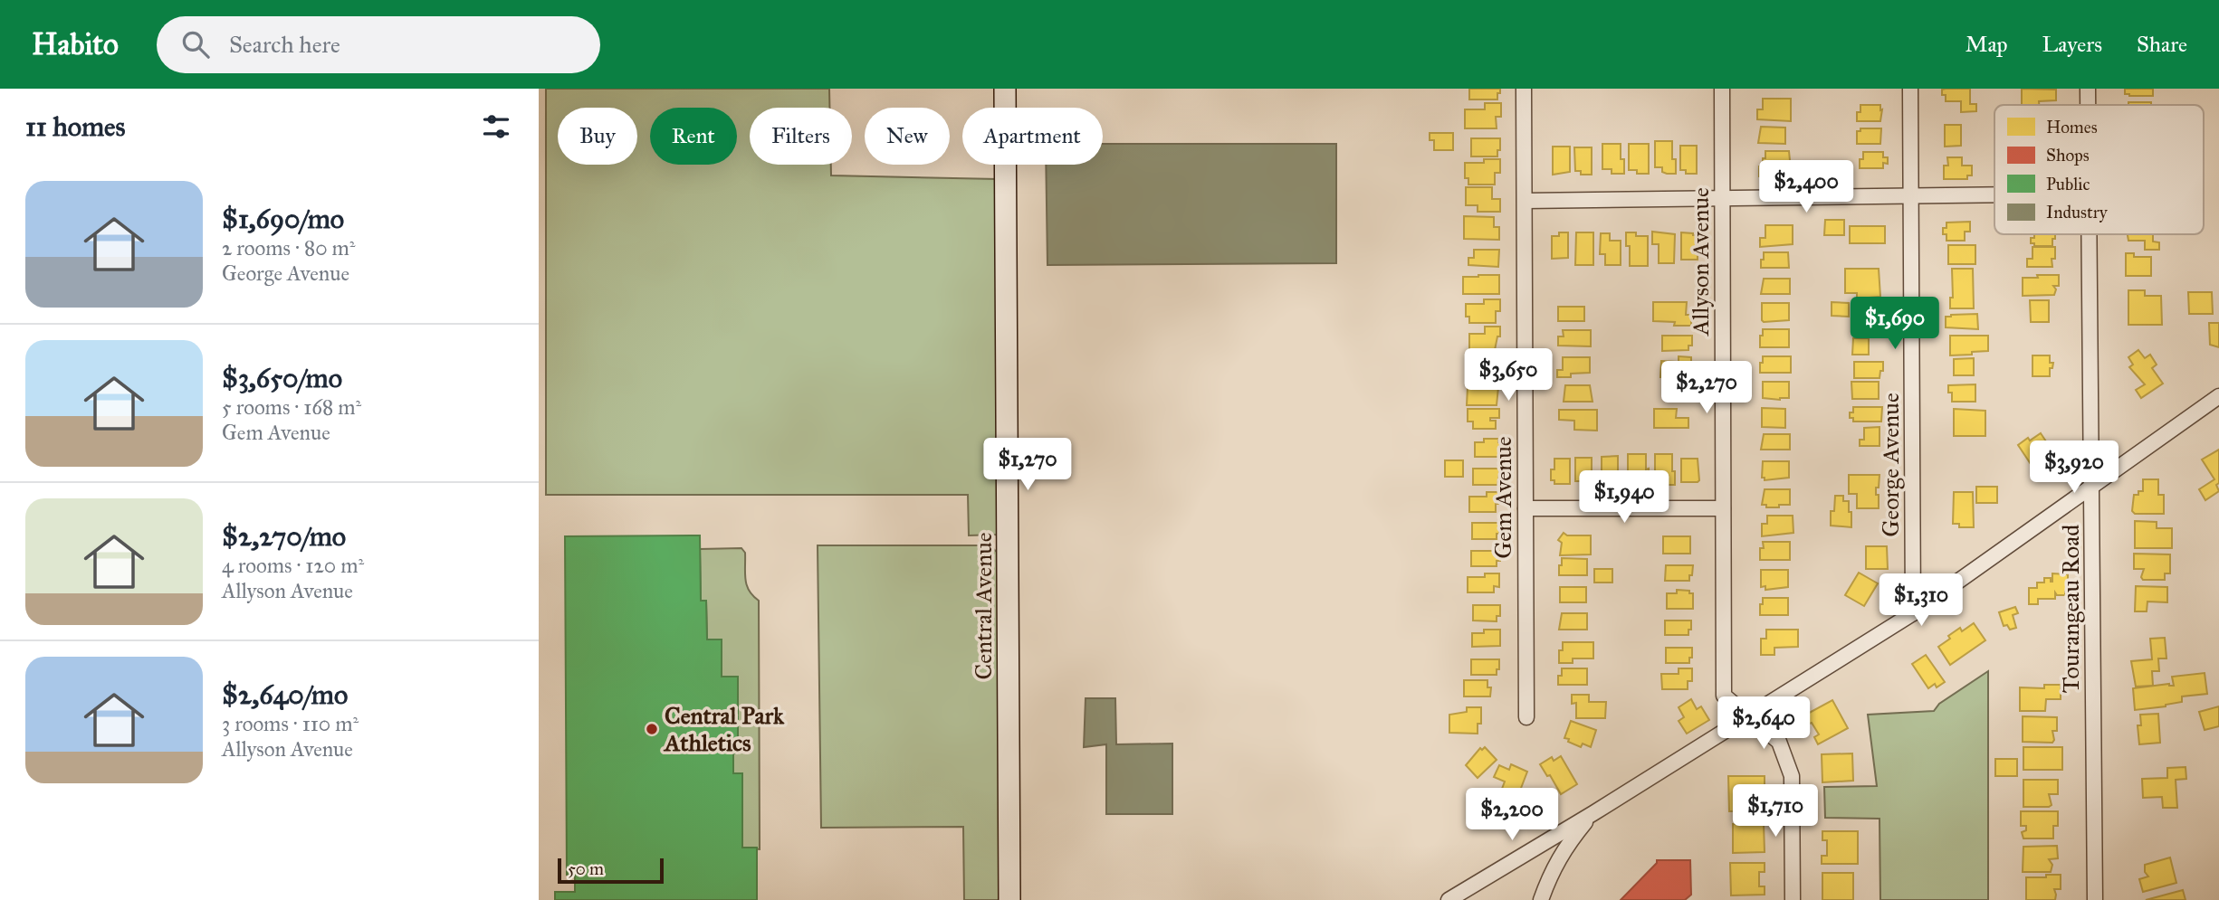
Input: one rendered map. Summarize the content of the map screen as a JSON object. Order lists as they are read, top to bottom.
{
  "streets": {
    "street": [
      "Allyson Avenue",
      "George Avenue",
      "Gem Avenue",
      "Central Avenue",
      "Tourangeau Road"
    ]
  },
  "places": ["Central Park Athletics"],
  "legend": [
    "Homes",
    "Shops",
    "Public",
    "Industry"
  ],
  "scale_bar": "50 m",
  "page": {
    "header": "Habito",
    "search": "Search here",
    "nav": ["Map", "Layers", "Share"],
    "heading": "11 homes",
    "chip": [
      "Buy",
      "Rent",
      "Filters",
      "New",
      "Apartment"
    ],
    "price": [
      "$2,400",
      "$1,690",
      "$3,650",
      "$2,270",
      "$1,270",
      "$3,920",
      "$1,940",
      "$1,310",
      "$2,640",
      "$1,710",
      "$2,200"
    ],
    "list": [
      {
        "name": "$1,690/mo",
        "note": "2 rooms · 80 m² · George Avenue"
      },
      {
        "name": "$3,650/mo",
        "note": "5 rooms · 168 m² · Gem Avenue"
      },
      {
        "name": "$2,270/mo",
        "note": "4 rooms · 120 m² · Allyson Avenue"
      },
      {
        "name": "$2,640/mo",
        "note": "3 rooms · 110 m² · Allyson Avenue"
      }
    ],
    "scale": "50 m"
  }
}
